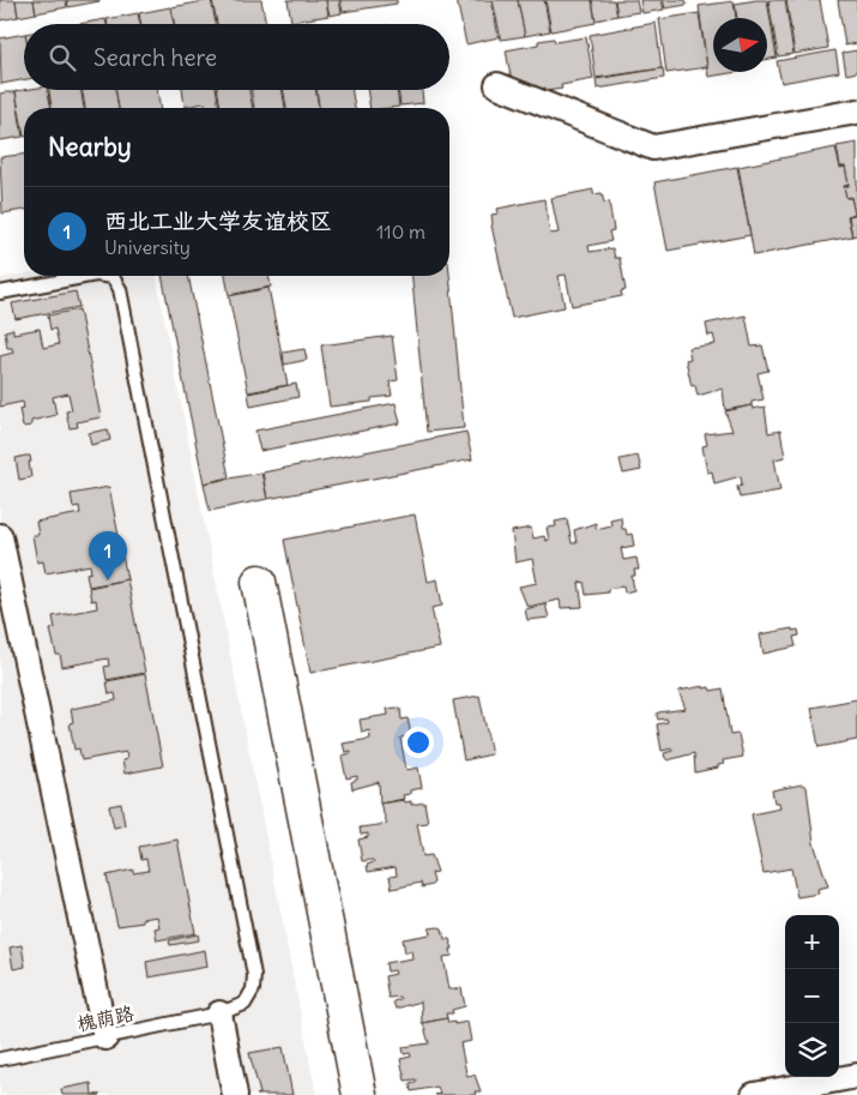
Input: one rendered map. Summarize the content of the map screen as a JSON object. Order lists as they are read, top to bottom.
{
  "streets": {
    "lane": ["槐荫路"]
  },
  "north": "right",
  "page": {
    "search": "Search here",
    "heading": "Nearby",
    "list": [
      {
        "mark": "1",
        "name": "西北工业大学友谊校区",
        "note": "University",
        "value": "110 m"
      }
    ],
    "pins": "1",
    "map_buttons": ["+", "−"]
  }
}
